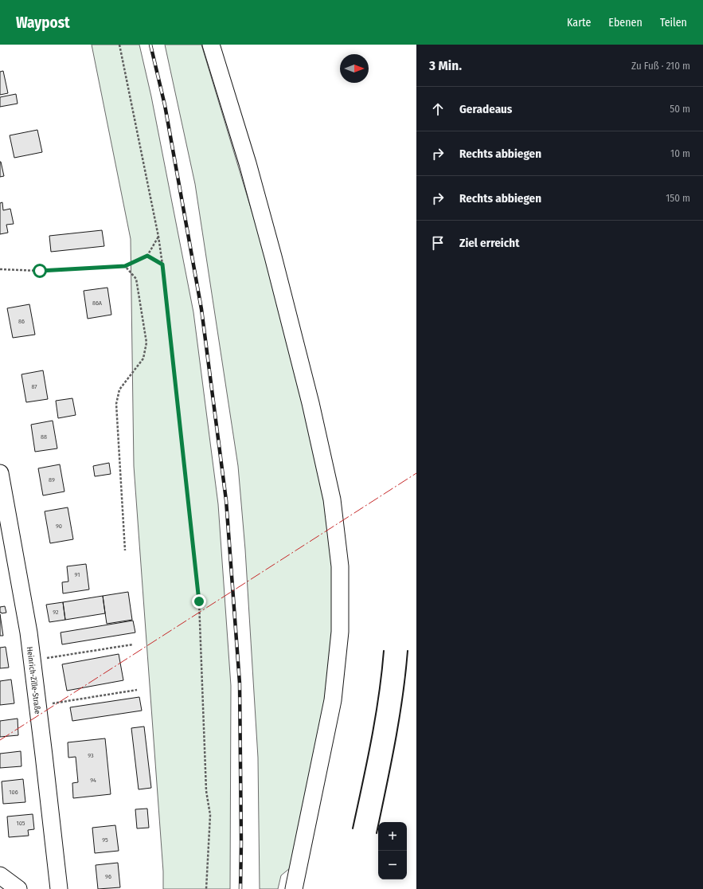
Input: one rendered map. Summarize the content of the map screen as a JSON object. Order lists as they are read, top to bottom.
{
  "streets": {
    "street": ["Heinrich-Zille-Straße"]
  },
  "house_numbers": [
    "86A",
    "86",
    "87",
    "88",
    "89",
    "90",
    "91",
    "92",
    "93",
    "94",
    "106",
    "105",
    "95",
    "96"
  ],
  "north": "right",
  "page": {
    "header": "Waypost",
    "nav": ["Karte", "Ebenen", "Teilen"],
    "heading": ["3 Min.", "Zu Fuß · 210 m"],
    "list": [
      ["Geradeaus", "50 m"],
      ["Rechts abbiegen", "10 m"],
      ["Rechts abbiegen", "150 m"],
      "Ziel erreicht"
    ],
    "map_buttons": ["+", "−"]
  }
}
